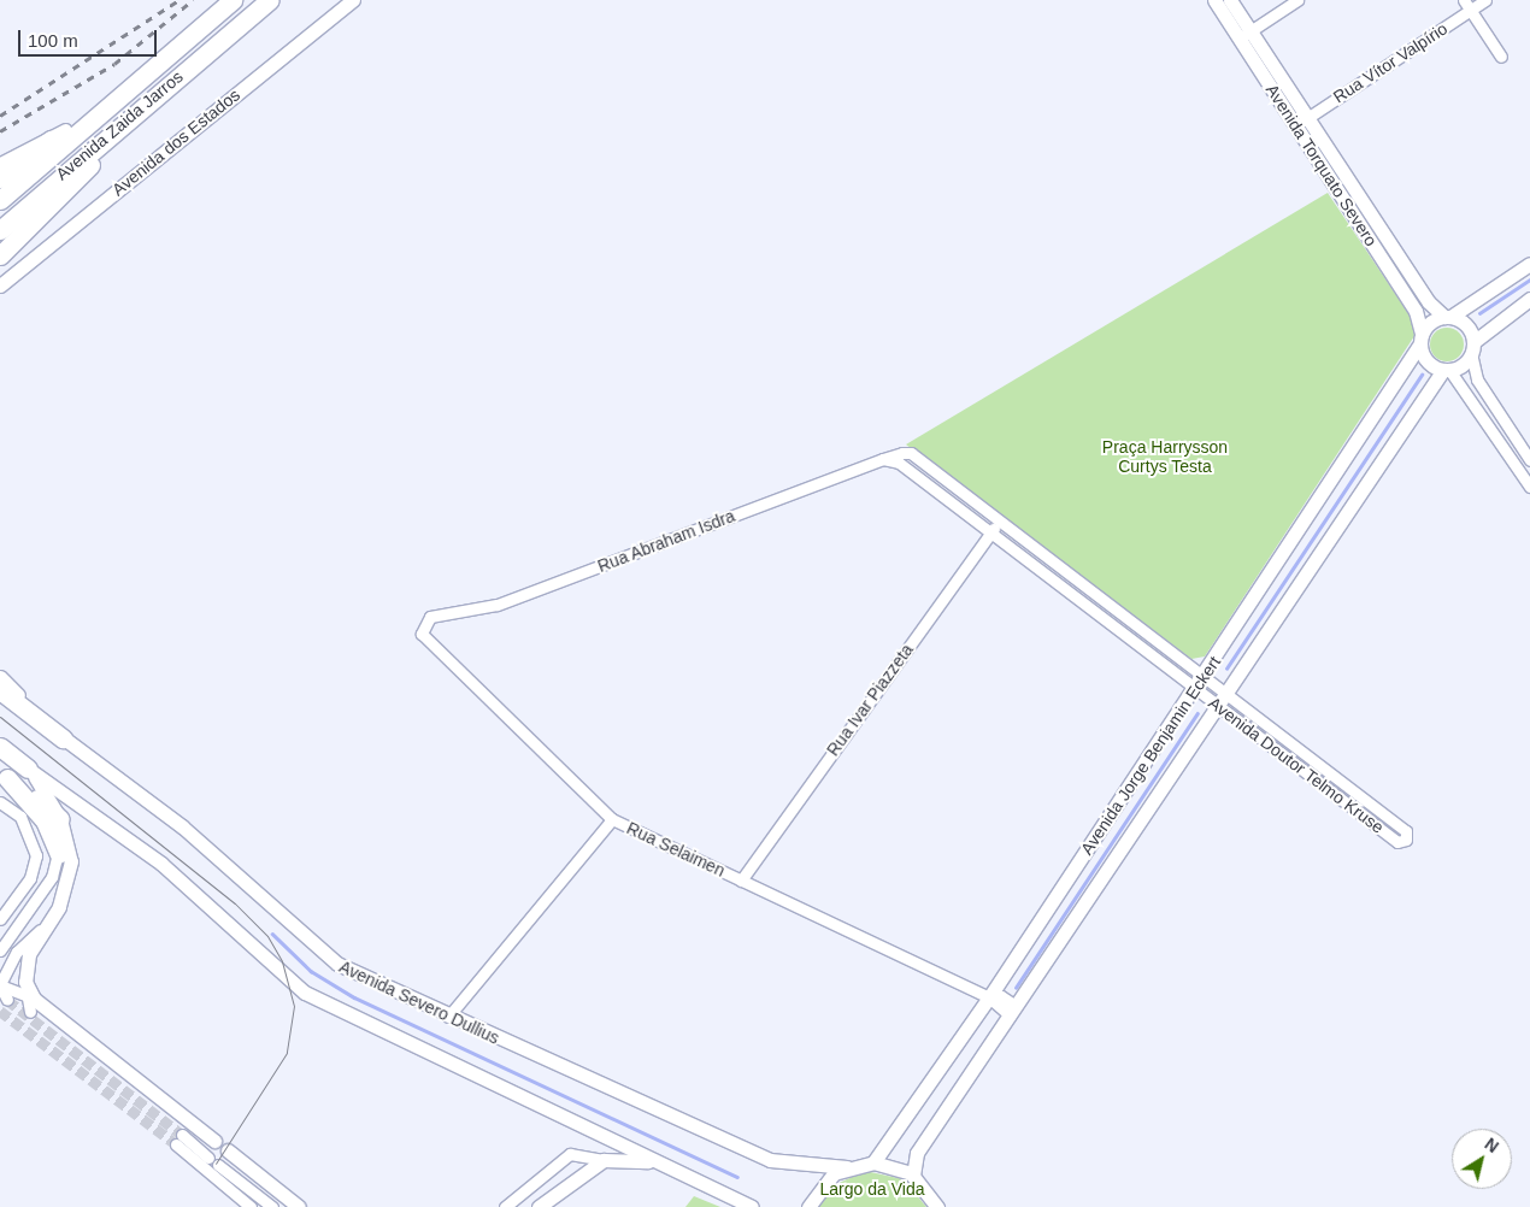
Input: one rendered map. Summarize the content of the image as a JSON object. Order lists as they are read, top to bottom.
{
  "streets": {
    "highway": ["Avenida Zaida Jarros"],
    "street": [
      "Rua Vítor Valpírio",
      "Avenida dos Estados",
      "Avenida Torquato Severo",
      "Rua Abraham Isdra",
      "Rua Ivar Piazzeta",
      "Avenida Jorge Benjamin Eckert",
      "Avenida Doutor Telmo Kruse",
      "Rua Selaimen",
      "Avenida Severo Dullius"
    ]
  },
  "crossings": [
    ["Rua Vítor Valpírio", "Avenida Torquato Severo"],
    ["Avenida Torquato Severo", "Avenida Jorge Benjamin Eckert"],
    ["Rua Abraham Isdra", "Avenida Doutor Telmo Kruse"],
    ["Rua Abraham Isdra", "Rua Selaimen"],
    ["Rua Ivar Piazzeta", "Avenida Doutor Telmo Kruse"],
    ["Rua Ivar Piazzeta", "Rua Selaimen"],
    ["Avenida Jorge Benjamin Eckert", "Avenida Doutor Telmo Kruse"],
    ["Avenida Jorge Benjamin Eckert", "Rua Selaimen"]
  ],
  "parks": ["Praça Harrysson Curtys Testa", "Largo da Vida"],
  "scale_bar": "100 m",
  "north": "top right"
}
